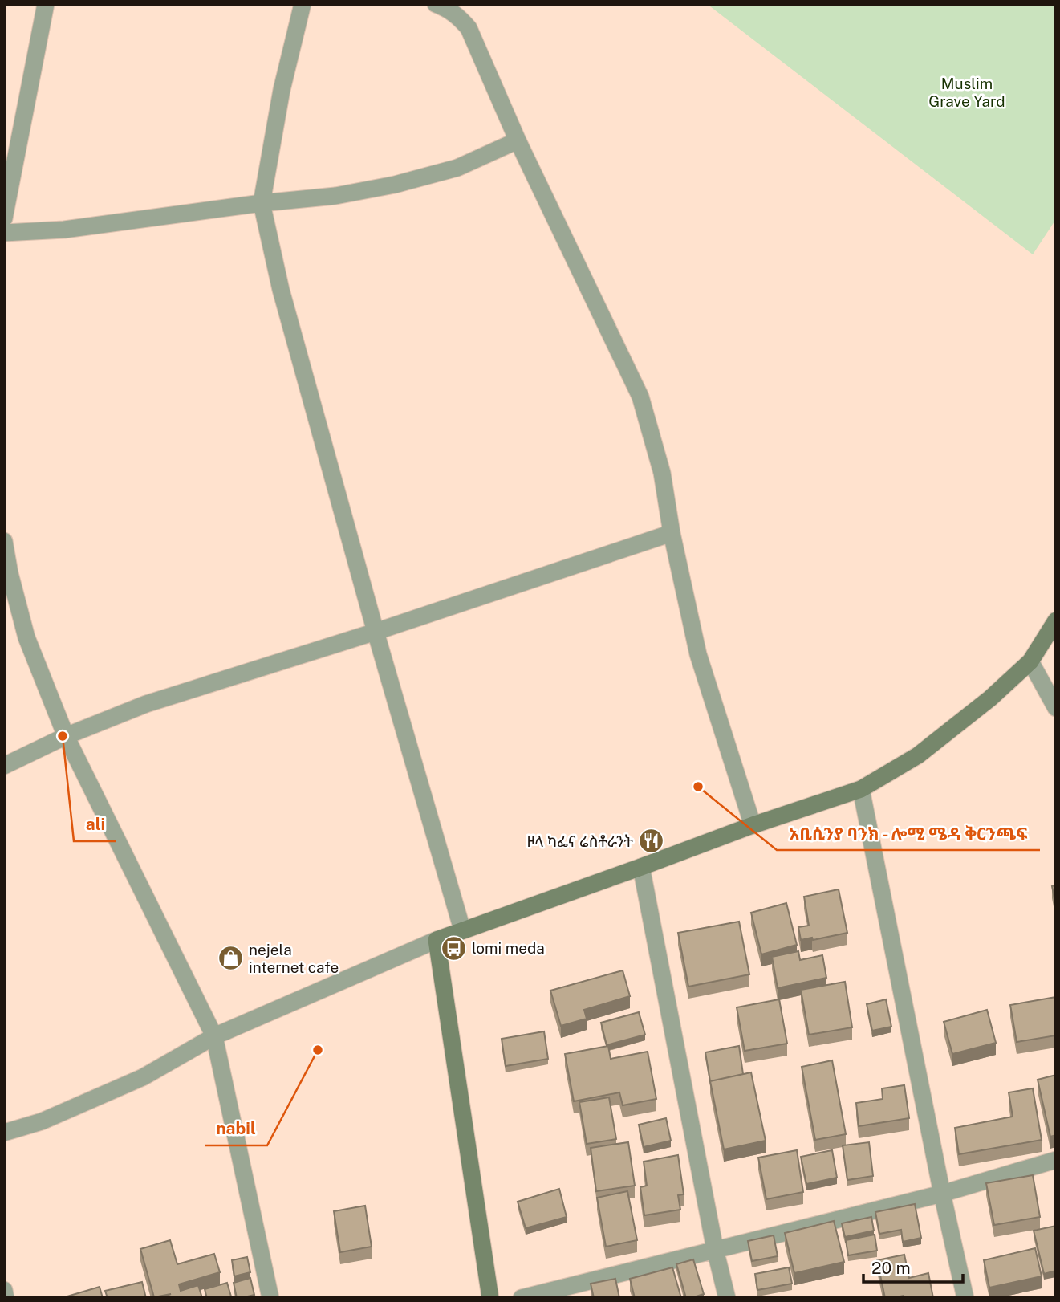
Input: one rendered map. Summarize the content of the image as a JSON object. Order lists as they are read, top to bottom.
{
  "parks": ["Muslim Grave Yard"],
  "places": {
    "other": ["ali", "አቢሲንያ ባንክ - ሎሚ ሜዳ ቅርንጫፍ", "nabil"],
    "restaurant": ["ዞላ ካፌና ሬስቶራንት"],
    "bus stop": ["lomi meda"],
    "shop": ["nejela internet cafe"]
  },
  "scale_bar": "20 m"
}
